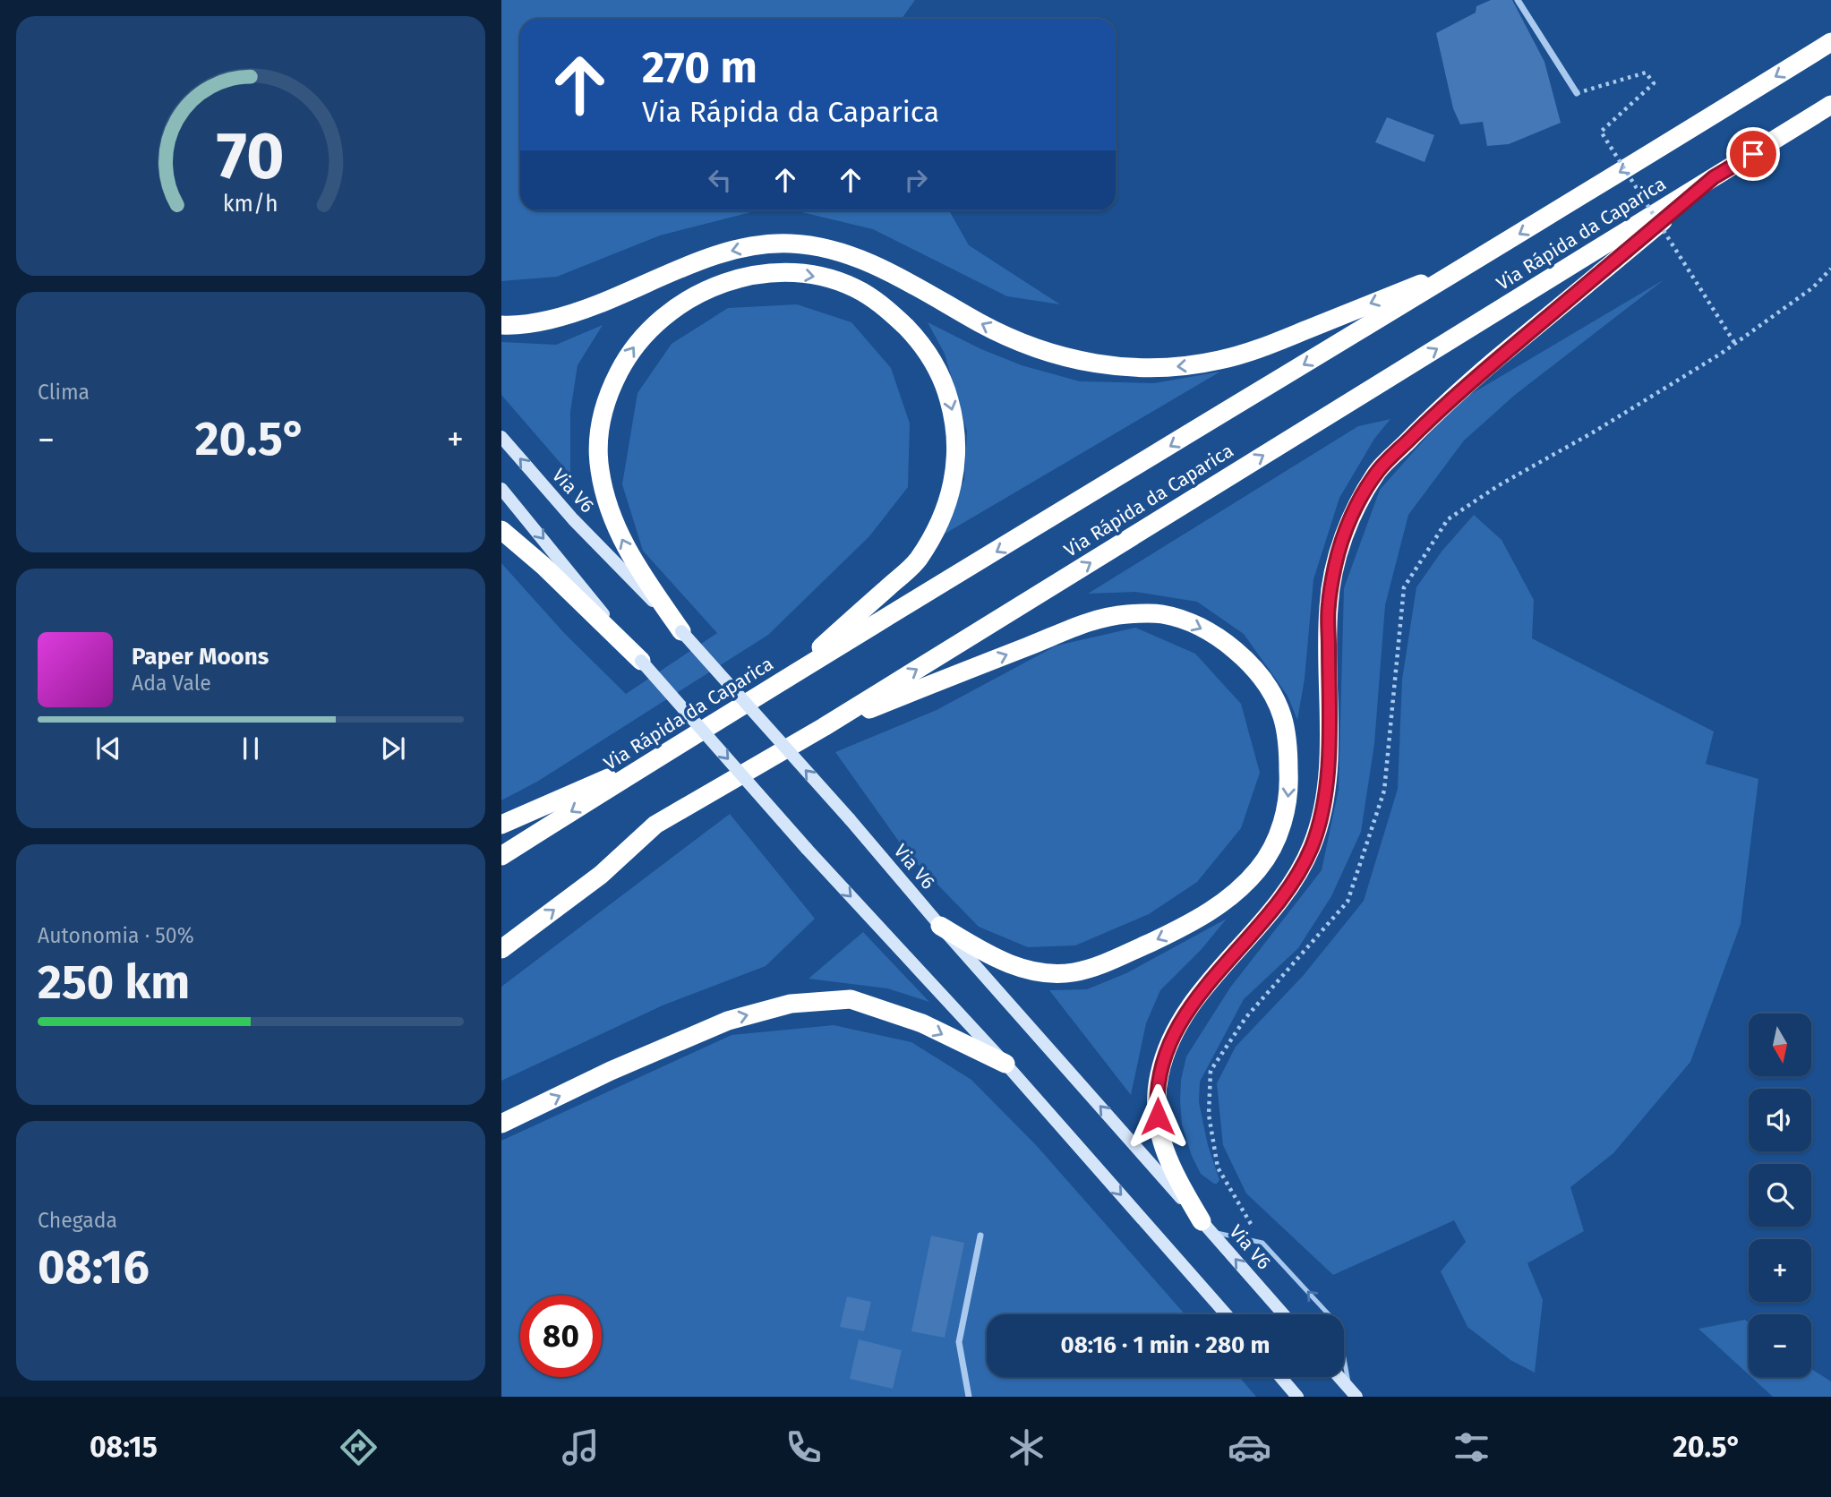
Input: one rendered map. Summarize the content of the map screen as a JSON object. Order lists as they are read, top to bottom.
{
  "streets": {
    "highway": ["Via Rápida da Caparica"],
    "main road": ["Via V6"]
  },
  "north": "bottom",
  "page": {
    "turn": ["270 m", "Via Rápida da Caparica"],
    "tile": [
      "Clima",
      ["Autonomia · 50%", "250 km"],
      ["Chegada", "08:16"]
    ],
    "heat": ["−", "20.5°", "+"],
    "song": ["Paper Moons", "Ada Vale"],
    "map_buttons": ["+", "−"],
    "limit": "80",
    "trip": "08:16 · 1 min · 280 m",
    "tabs": ["08:15", "20.5°"],
    "gauge": ["70", "km/h"]
  }
}
